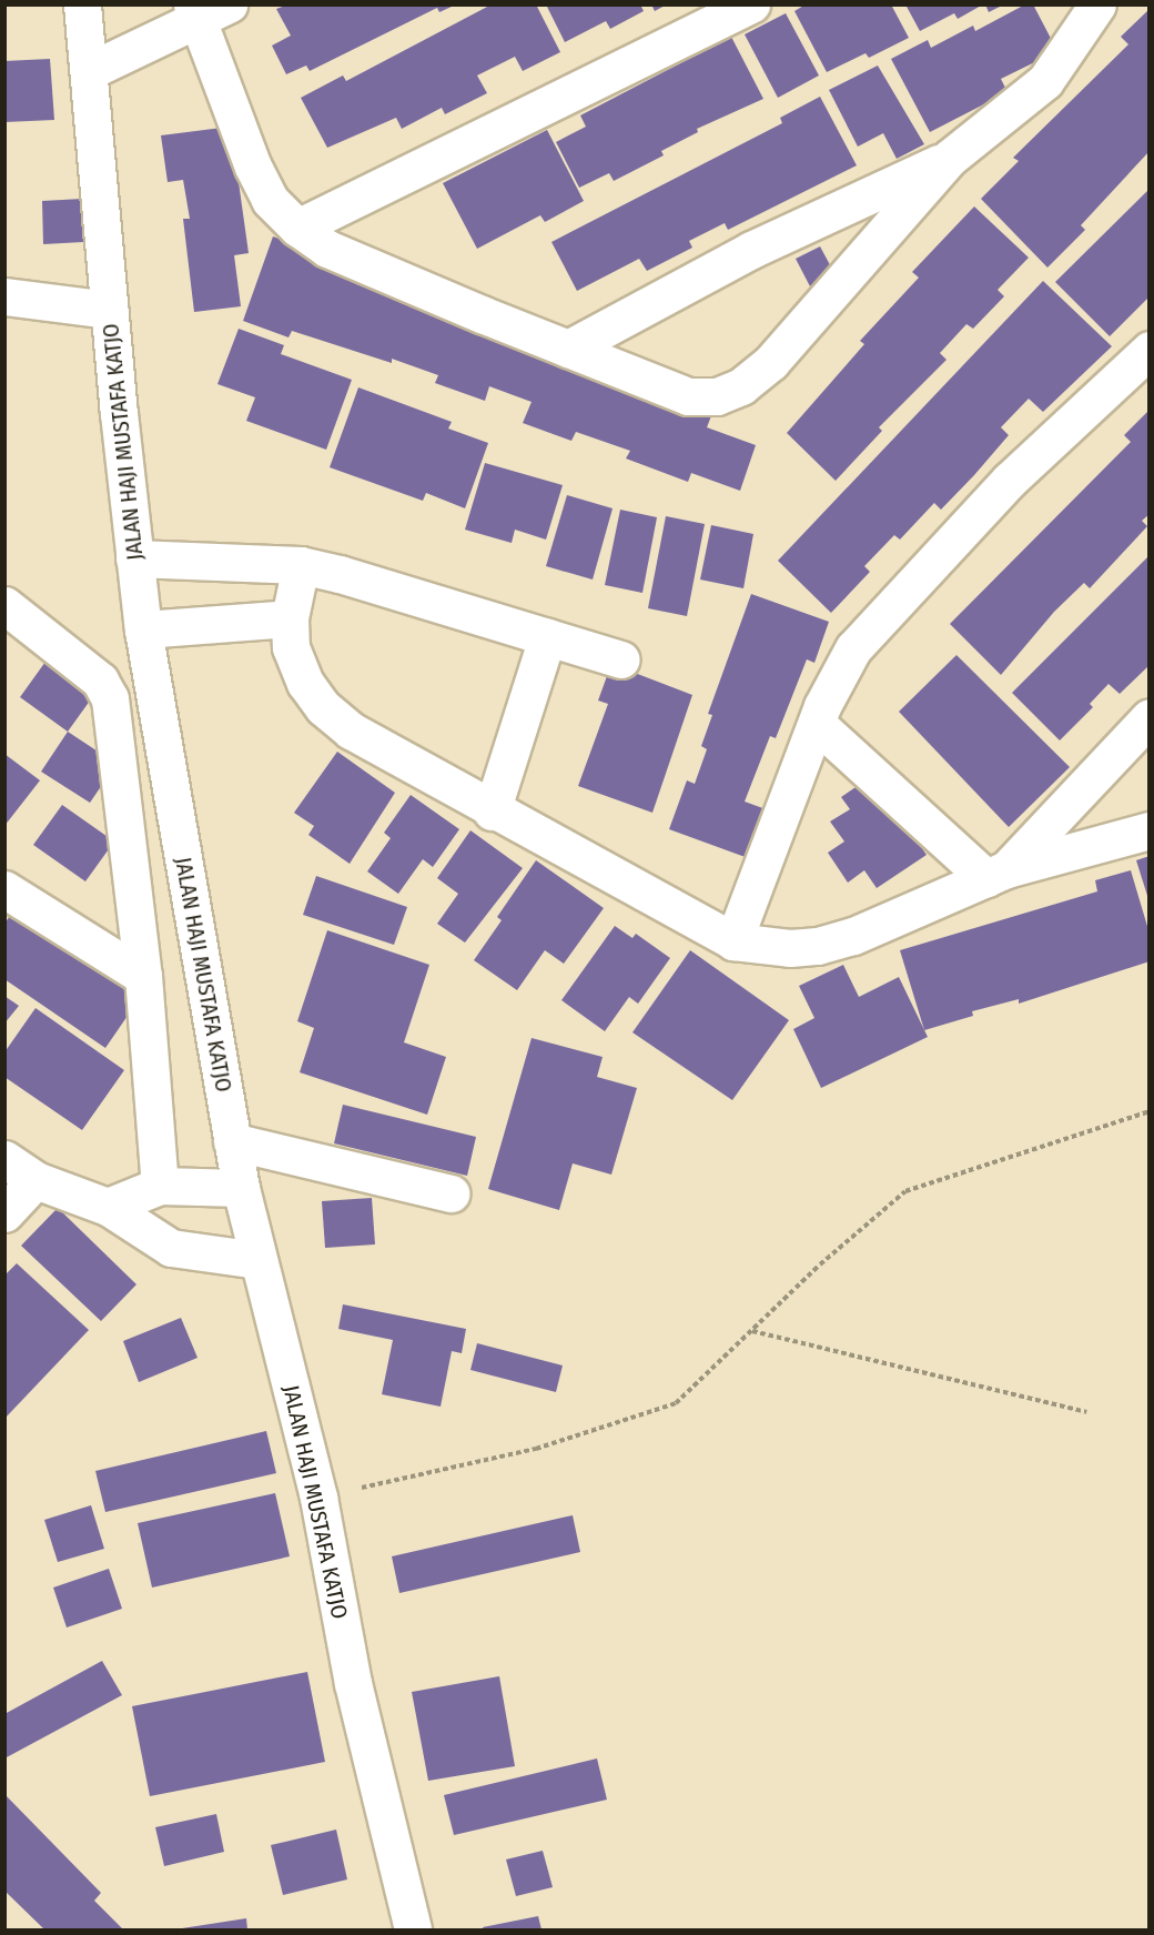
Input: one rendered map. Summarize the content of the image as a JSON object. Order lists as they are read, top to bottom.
{
  "streets": {
    "street": ["JALAN HAJI MUSTAFA KATJO"]
  }
}
